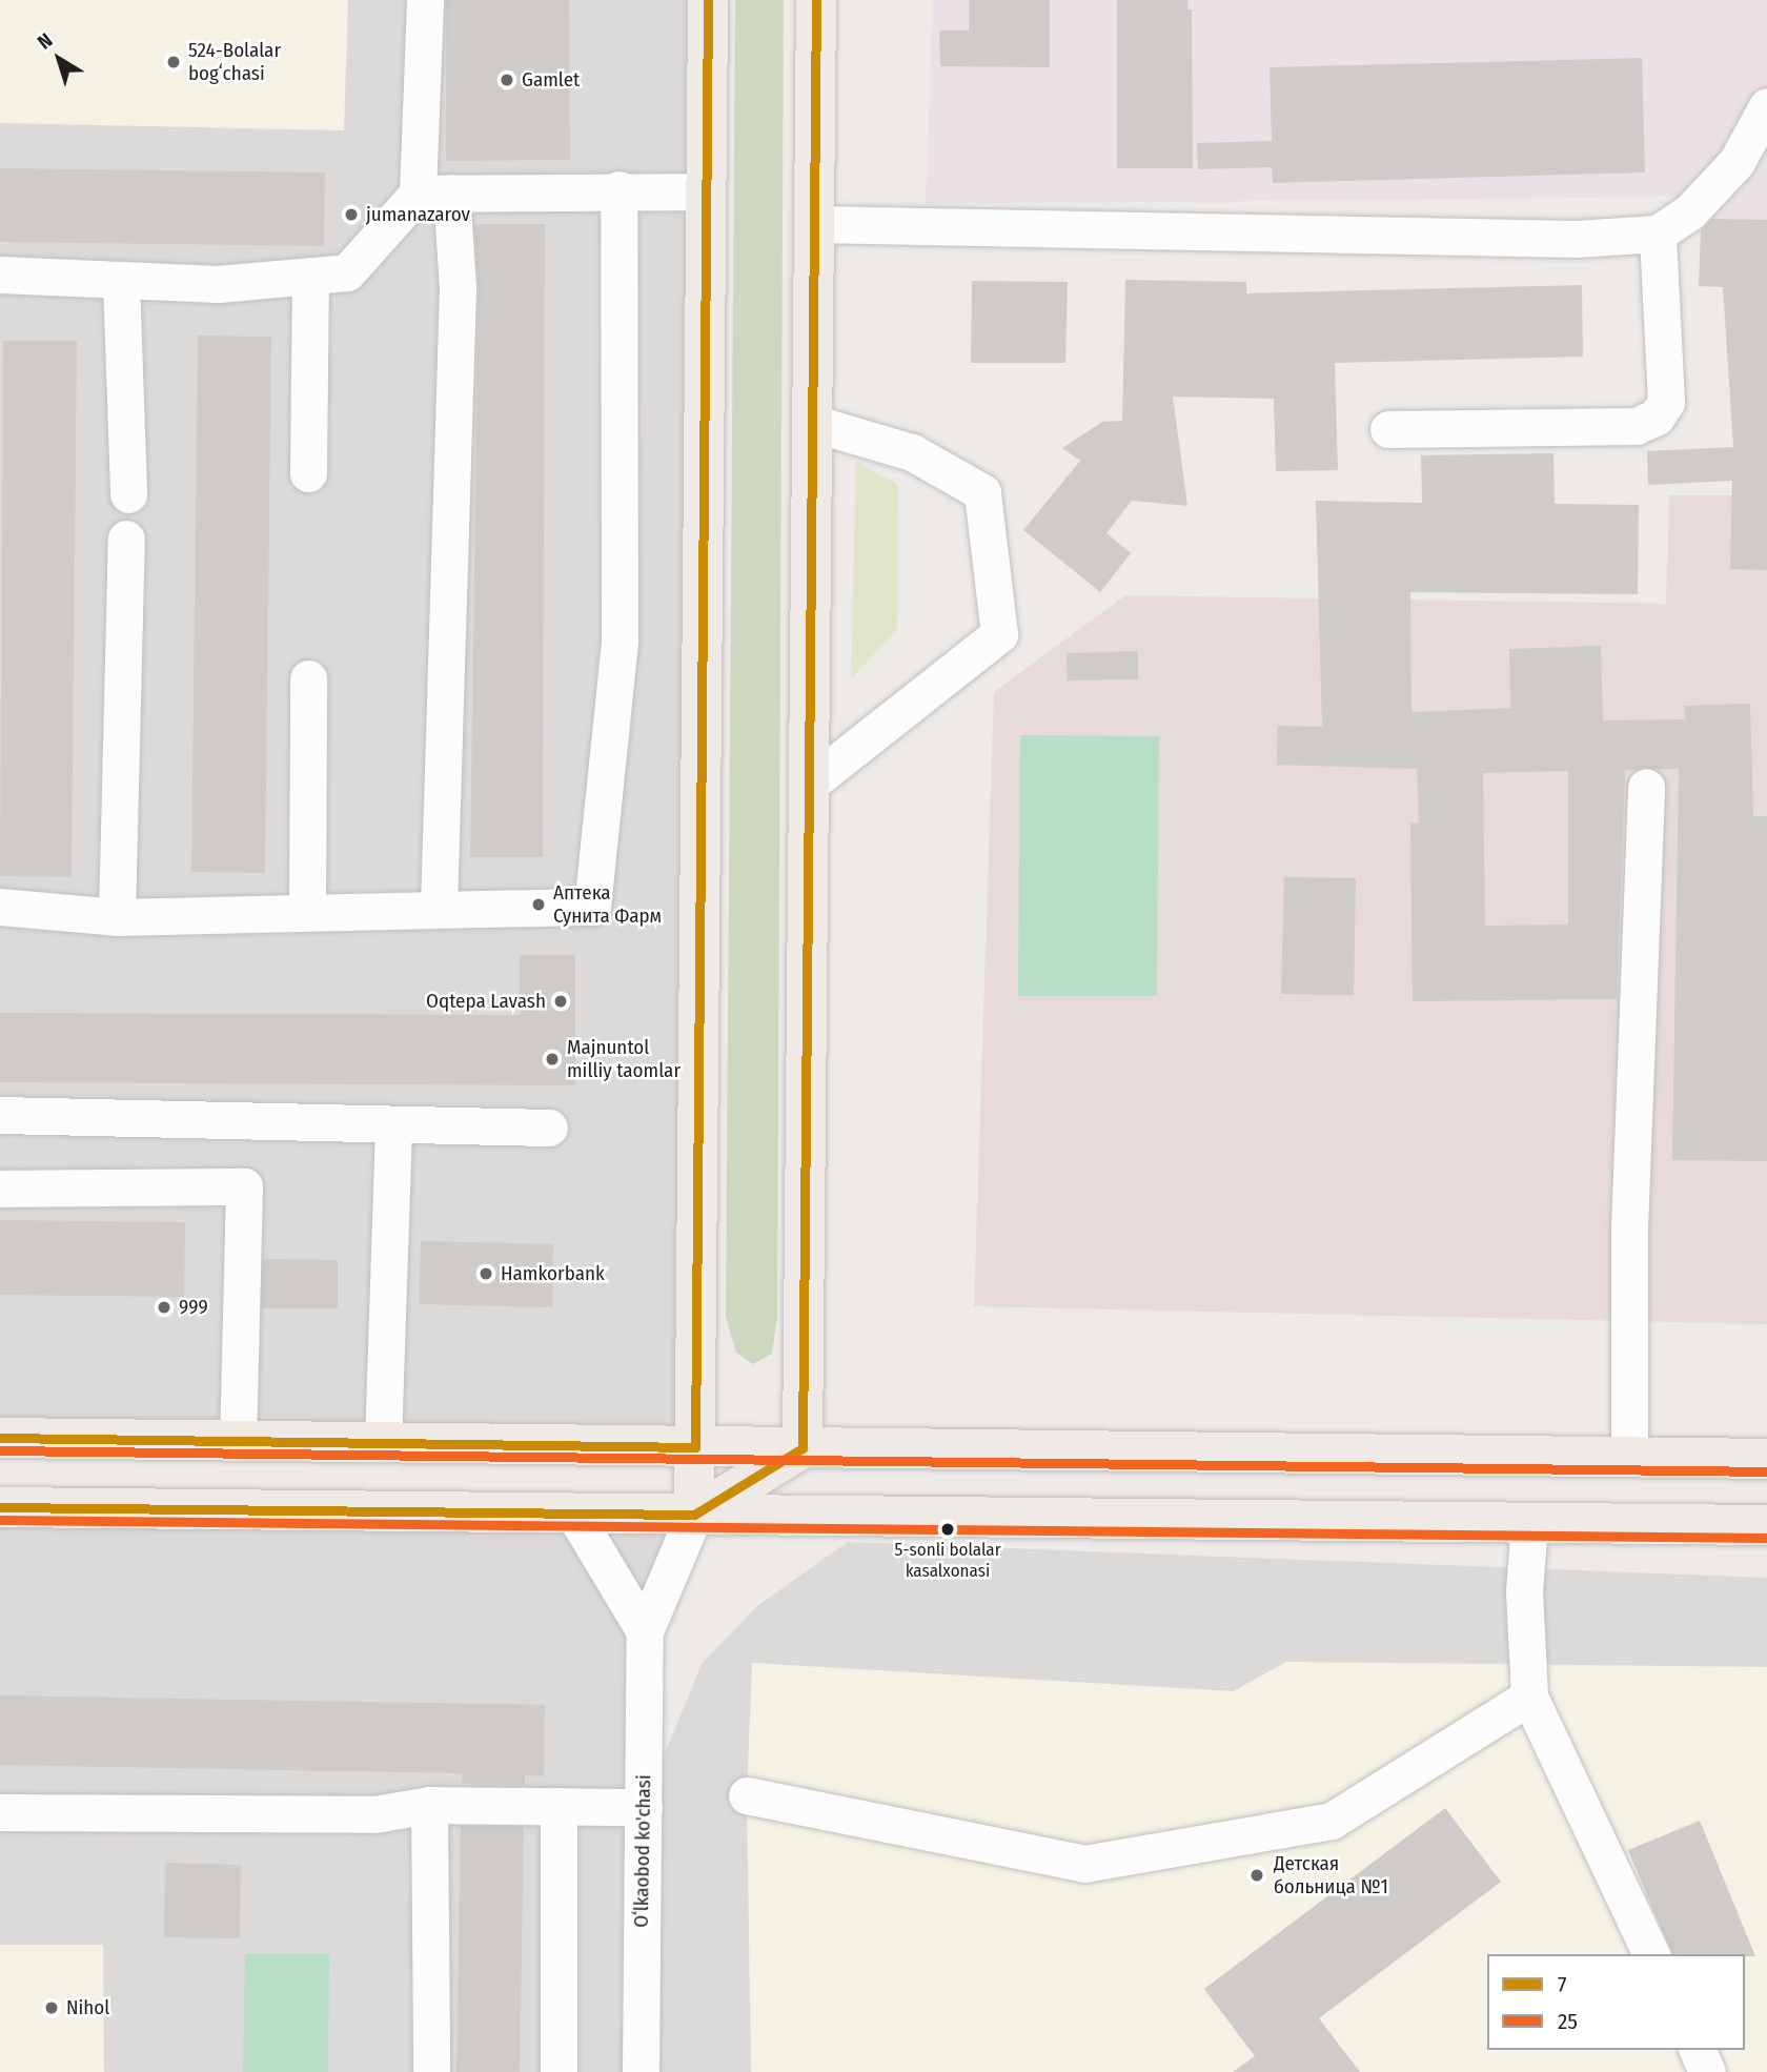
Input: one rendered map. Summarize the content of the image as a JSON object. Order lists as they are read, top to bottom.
{
  "streets": {
    "street": ["Oʻlkaobod ko'chasi"]
  },
  "places": [
    "524-Bolalar bogʻchasi",
    "Gamlet",
    "jumanazarov",
    "Аптека Сунита Фарм",
    "Oqtepa Lavash",
    "Majnuntol milliy taomlar",
    "Hamkorbank",
    "999",
    "5-sonli bolalar kasalxonasi",
    "Детская больница №1",
    "Nihol"
  ],
  "lines": ["transit line 7", "transit line 25"],
  "legend": ["7", "25"],
  "north": "top left"
}
